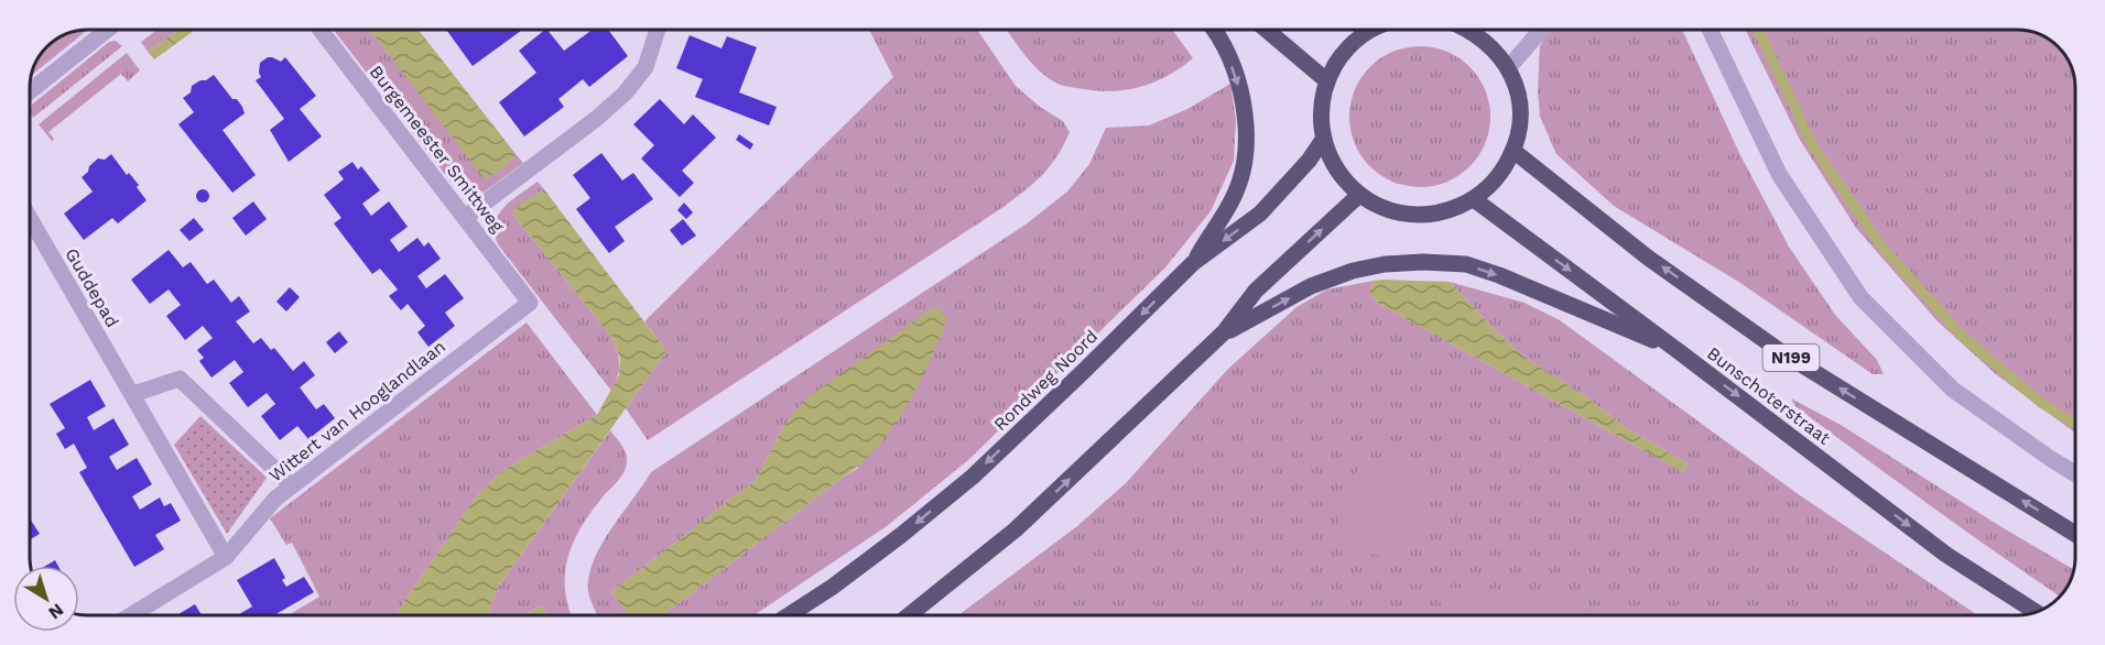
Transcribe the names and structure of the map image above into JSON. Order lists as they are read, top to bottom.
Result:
{
  "streets": {
    "main road": ["N199", "Rondweg Noord", "Bunschoterstraat"],
    "street": ["Burgemeester Smittweg", "Guddepad", "Wittert van Hooglandlaan"]
  },
  "crossings": [
    ["Burgemeester Smittweg", "Wittert van Hooglandlaan"],
    ["Guddepad", "Wittert van Hooglandlaan"]
  ],
  "north": "bottom right"
}
